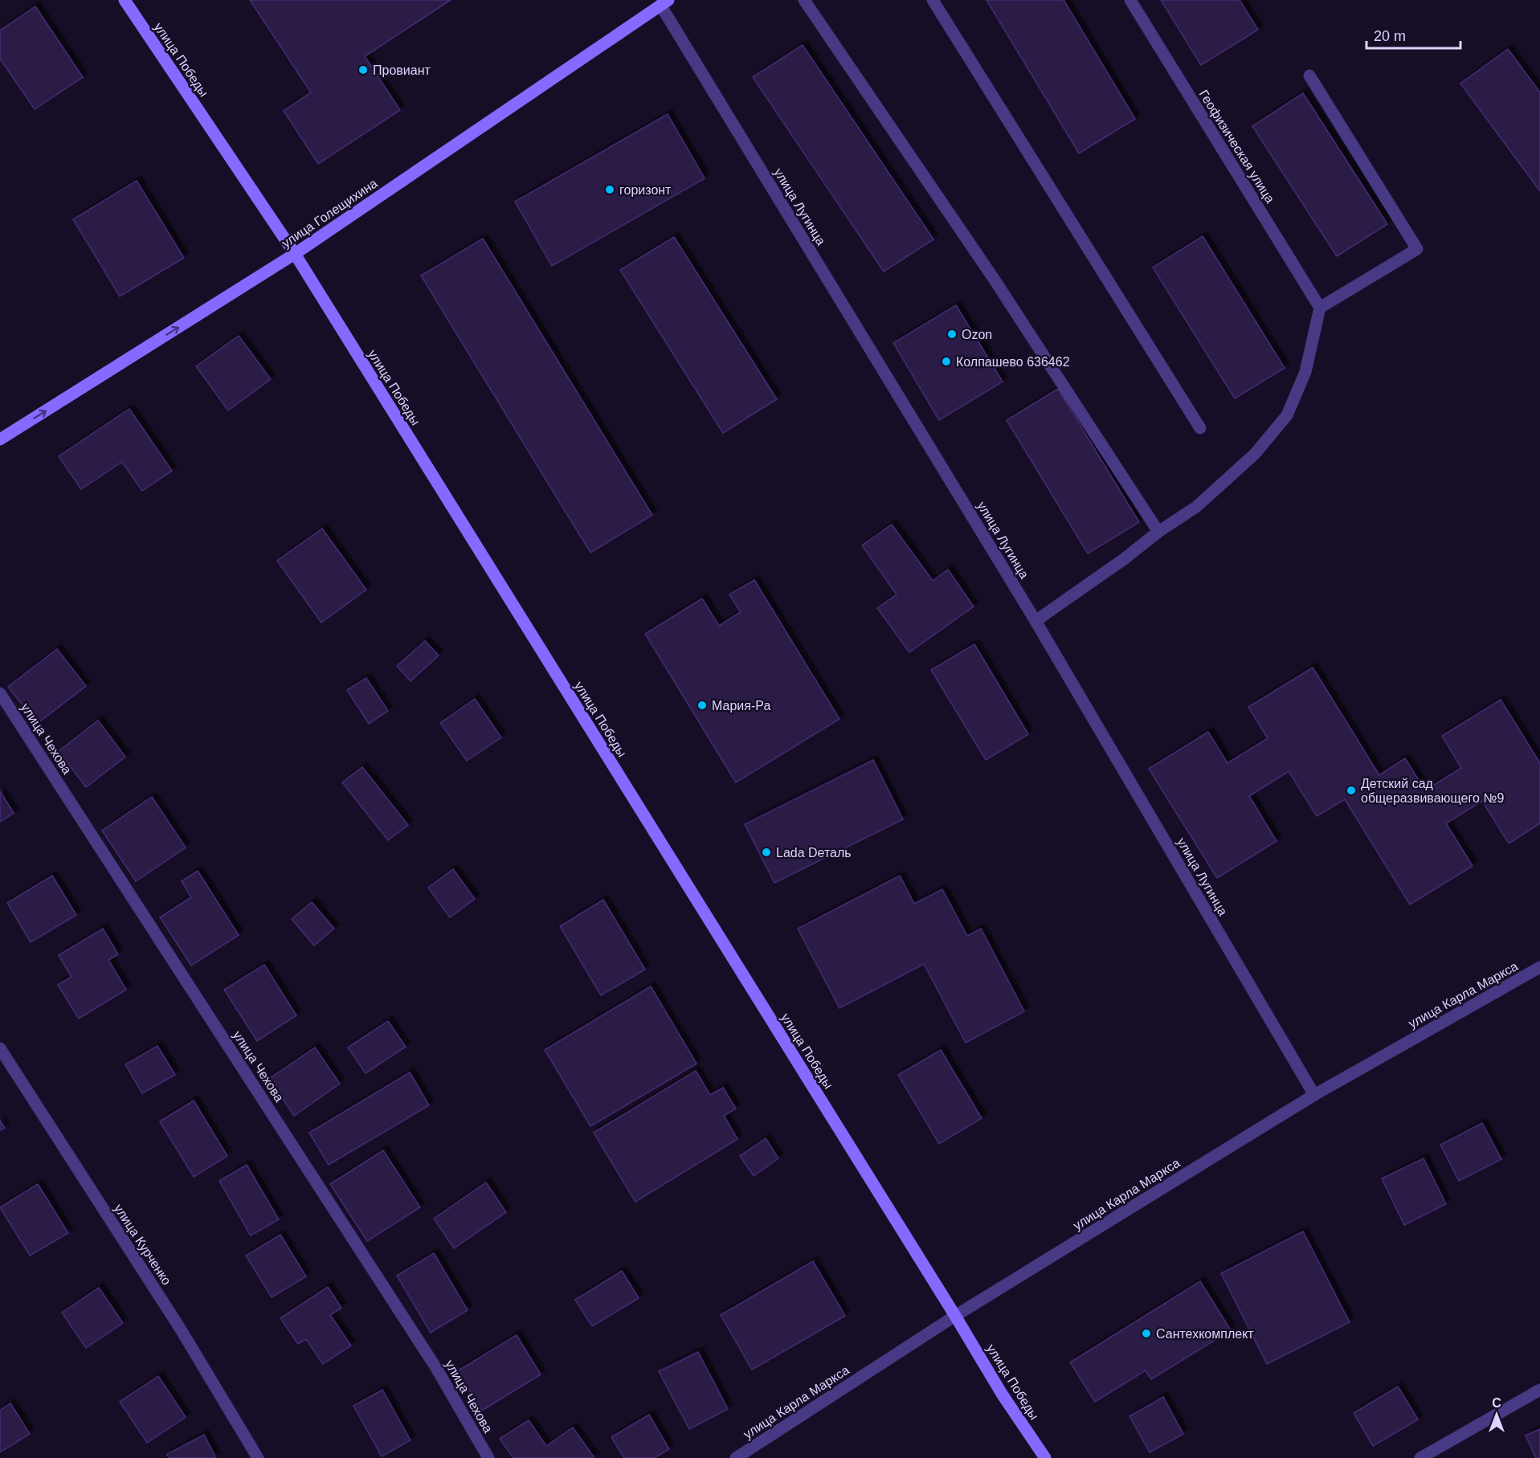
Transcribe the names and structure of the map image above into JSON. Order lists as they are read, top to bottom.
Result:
{
  "streets": {
    "street": [
      "улица Победы",
      "Геофизическая улица",
      "улица Лугинца",
      "улица Голещихина",
      "улица Чехова",
      "улица Карла Маркса",
      "улица Курченко"
    ]
  },
  "crossings": [
    ["улица Победы", "улица Голещихина"],
    ["улица Победы", "улица Карла Маркса"],
    ["улица Лугинца", "улица Голещихина"],
    ["улица Лугинца", "улица Карла Маркса"]
  ],
  "one_way": ["улица Голещихина"],
  "places": [
    "Провиант",
    "горизонт",
    "Ozon",
    "Колпашево 636462",
    "Мария-Ра",
    "Детский сад общеразвивающего №9",
    "Lada Dеталь",
    "Сантехкомплект"
  ],
  "scale_bar": "20 m",
  "north": "top"
}
